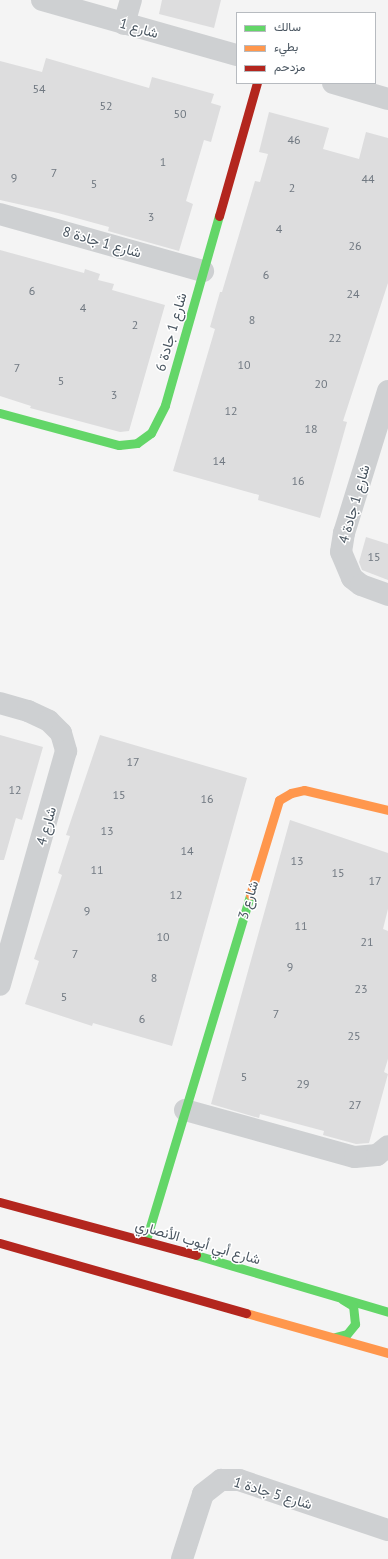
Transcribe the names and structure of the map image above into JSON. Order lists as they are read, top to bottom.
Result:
{
  "streets": {
    "street": [
      "شارع 1",
      "شارع 1 جادة 8",
      "شارع 1 جادة 6",
      "شارع 1 جادة 4",
      "شارع 4",
      "شارع 3",
      "شارع أبي أيوب الأنصاري",
      "شارع 5 جادة 1"
    ]
  },
  "crossings": [
    ["شارع 1 جادة 8", "شارع 1 جادة 6"],
    ["شارع 3", "شارع أبي أيوب الأنصاري"]
  ],
  "house_numbers": [
    "54",
    "52",
    "50",
    "46",
    "1",
    "7",
    "9",
    "44",
    "5",
    "2",
    "3",
    "4",
    "26",
    "6",
    "6",
    "24",
    "4",
    "8",
    "2",
    "22",
    "10",
    "7",
    "5",
    "20",
    "3",
    "12",
    "18",
    "14",
    "16",
    "15",
    "17",
    "12",
    "15",
    "16",
    "13",
    "14",
    "13",
    "11",
    "15",
    "17",
    "12",
    "9",
    "11",
    "10",
    "21",
    "7",
    "9",
    "8",
    "23",
    "5",
    "7",
    "6",
    "25",
    "5",
    "29",
    "27"
  ],
  "legend": ["سالك", "بطيء", "مزدحم"]
}
